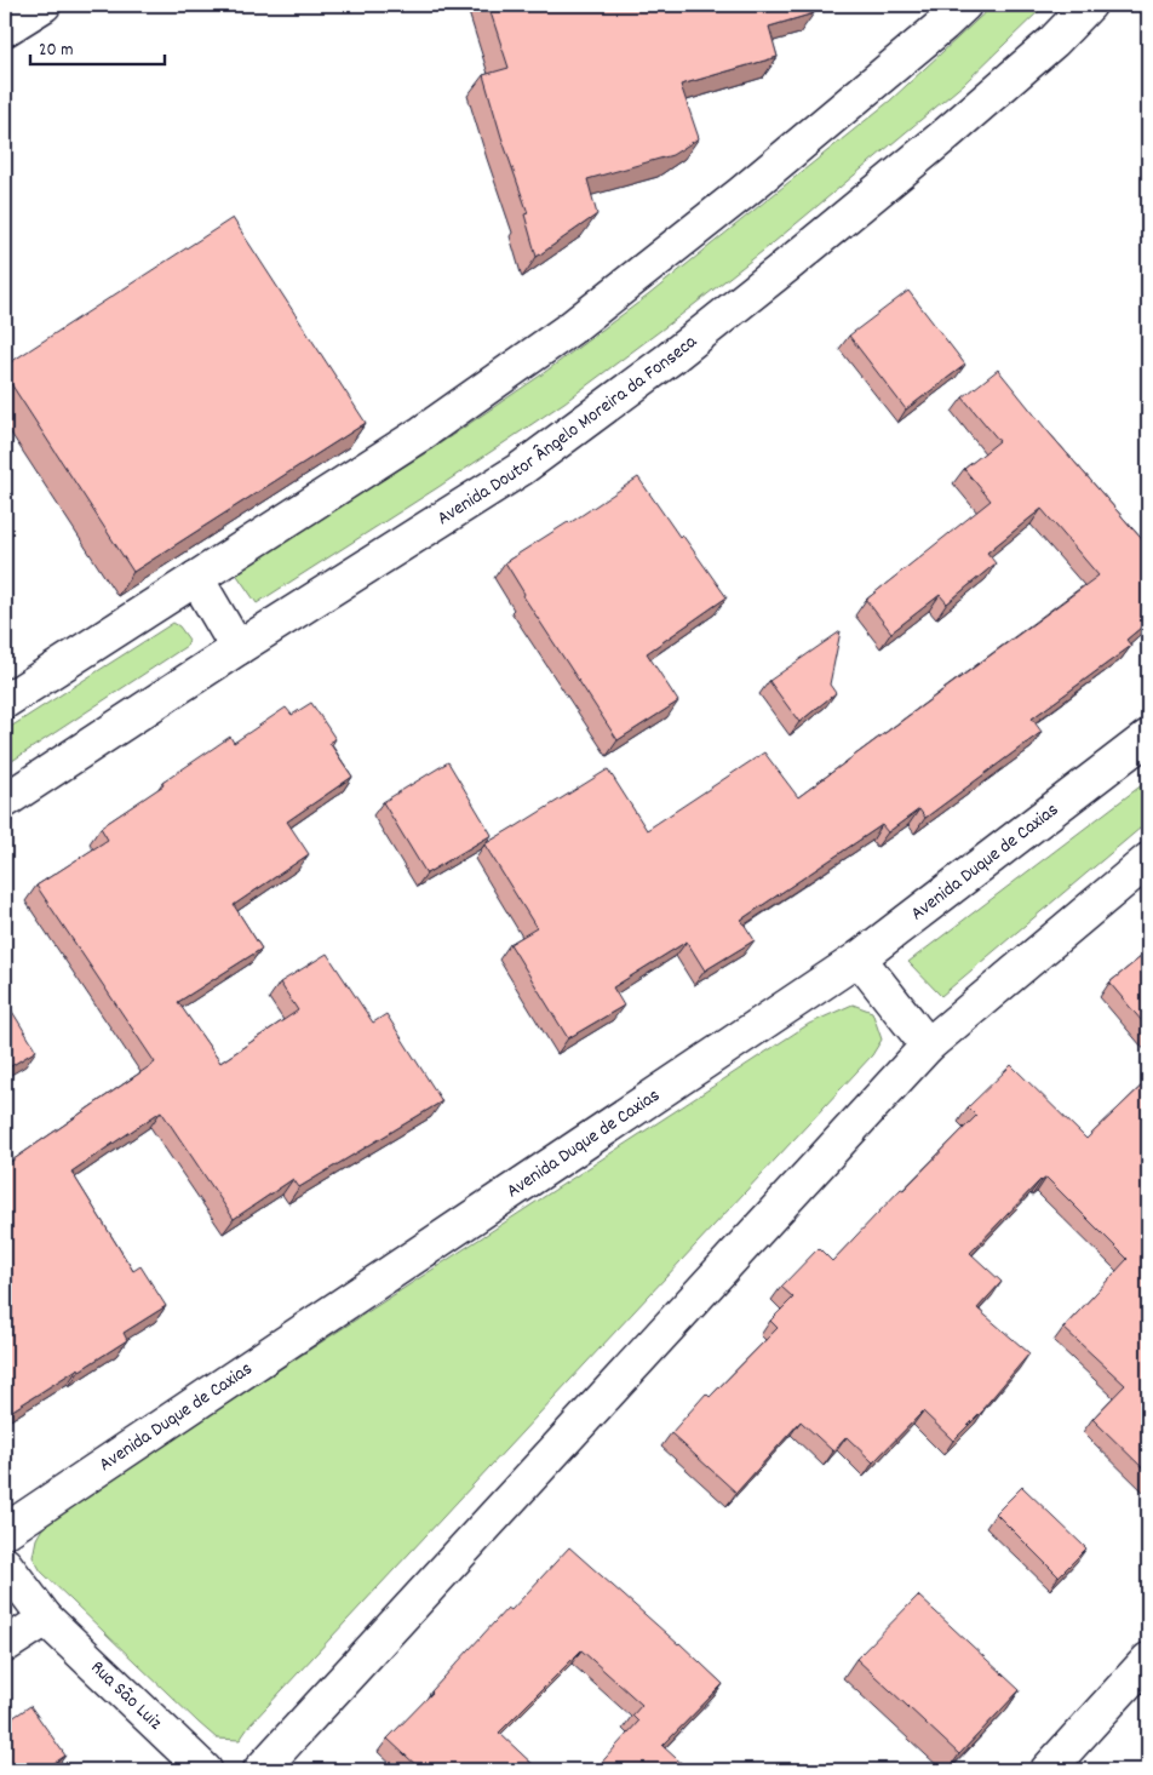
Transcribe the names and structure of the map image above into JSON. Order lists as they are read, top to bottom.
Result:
{
  "streets": {
    "street": ["Avenida Doutor Ângelo Moreira da Fonseca", "Avenida Duque de Caxias", "Rua São Luiz"]
  },
  "scale_bar": "20 m"
}
